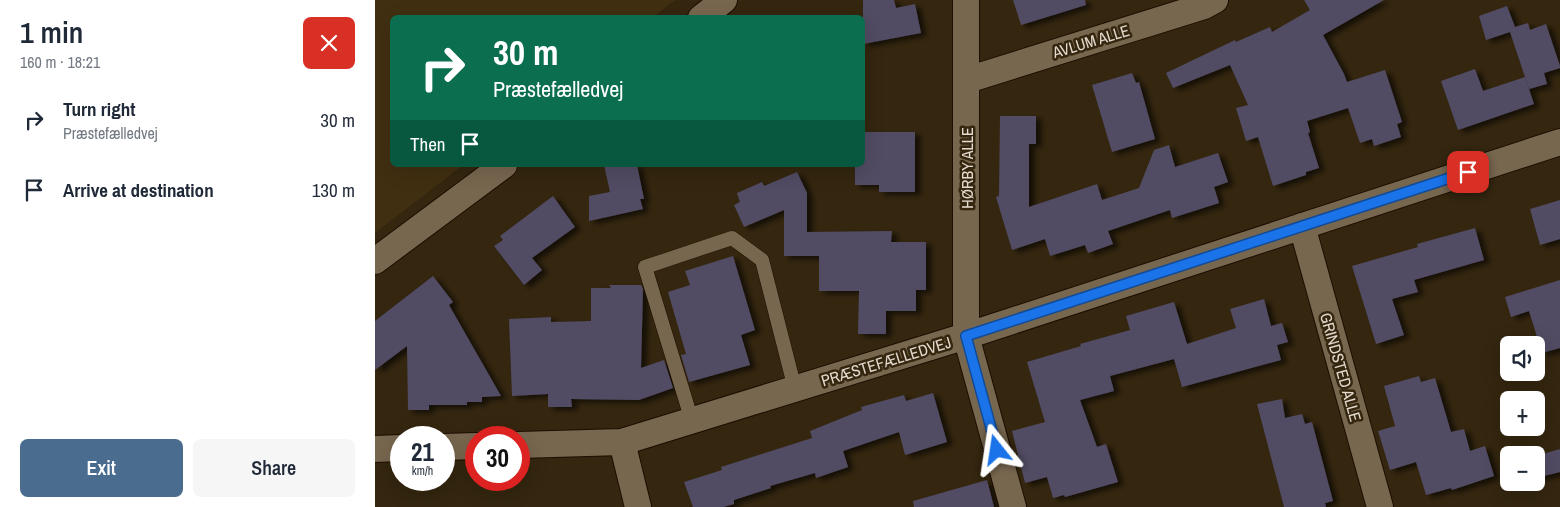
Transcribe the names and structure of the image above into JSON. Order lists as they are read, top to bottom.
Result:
{
  "streets": {
    "street": [
      "AVLUM ALLE",
      "HØRBY ALLE",
      "PRÆSTEFÆLLEDVEJ",
      "GRINDSTED ALLE"
    ]
  },
  "crossings": [
    ["AVLUM ALLE", "HØRBY ALLE"],
    ["HØRBY ALLE", "PRÆSTEFÆLLEDVEJ"],
    ["PRÆSTEFÆLLEDVEJ", "GRINDSTED ALLE"]
  ],
  "page": {
    "heading": ["1 min", "160 m · 18:21"],
    "turn": ["30 m", "Præstefælledvej"],
    "list": [
      {
        "name": "Turn right",
        "note": "Præstefælledvej",
        "value": "30 m"
      },
      {
        "name": "Arrive at destination",
        "value": "130 m"
      }
    ],
    "then": "Then",
    "map_buttons": ["+", "−"],
    "speed": "21 km/h",
    "limit": "30",
    "buttons": ["Exit", "Share"]
  }
}
